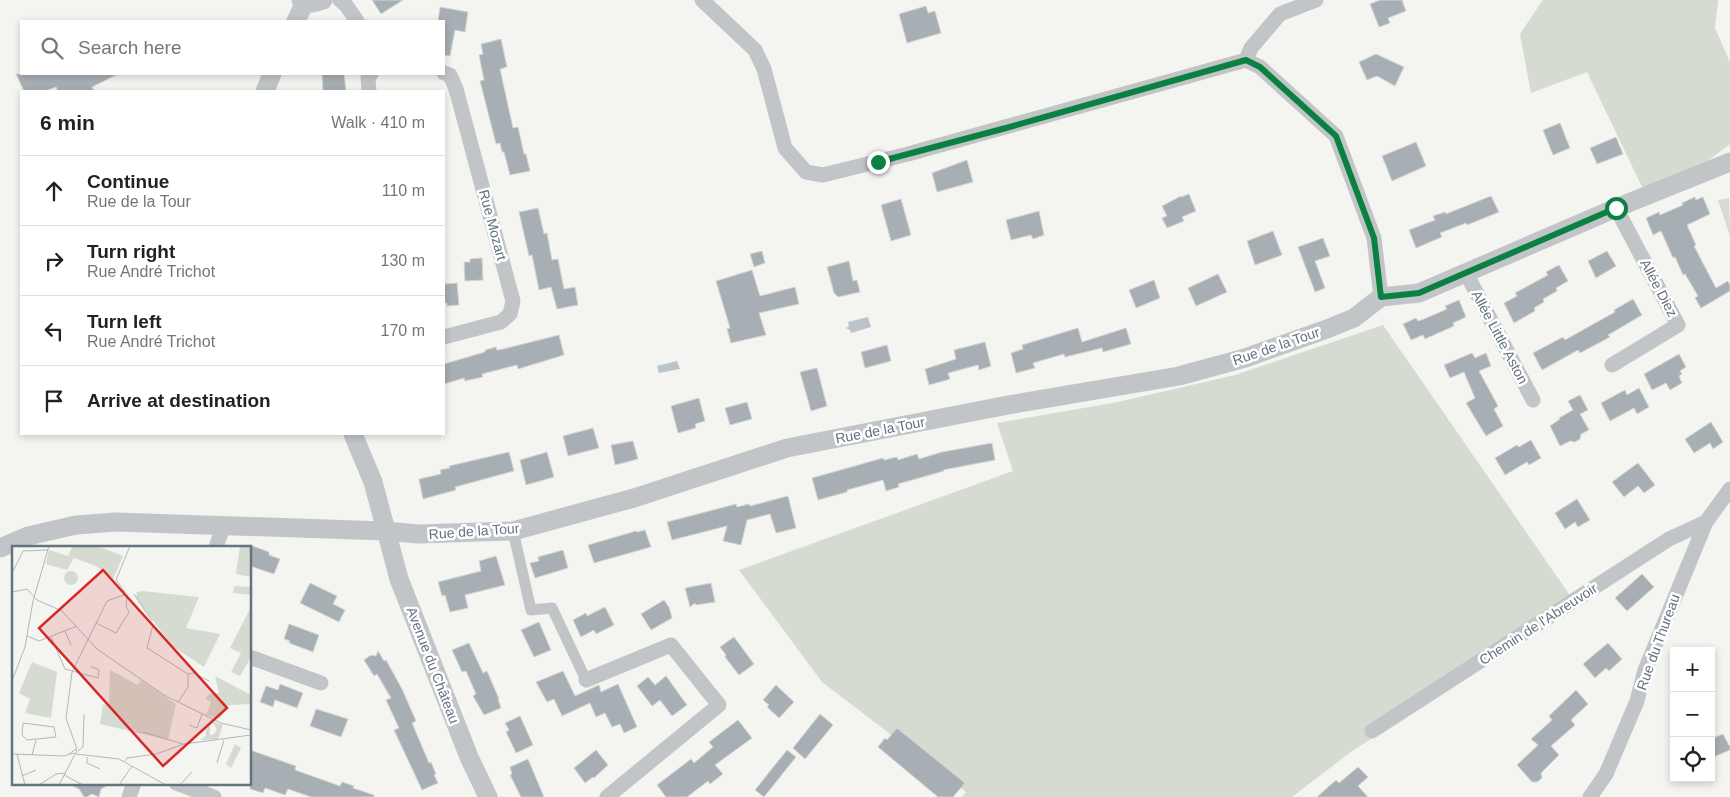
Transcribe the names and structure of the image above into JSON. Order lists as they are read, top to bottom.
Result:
{
  "streets": {
    "street": [
      "Rue Mozart",
      "Allée Diez",
      "Allée Little Aston",
      "Rue de la Tour",
      "Chemin de l'Abreuvoir",
      "Rue du Thureau",
      "Avenue du Château"
    ]
  },
  "crossings": [
    ["Rue de la Tour", "Avenue du Château"],
    ["Chemin de l'Abreuvoir", "Rue du Thureau"]
  ],
  "page": {
    "search": "Search here",
    "heading": ["6 min", "Walk · 410 m"],
    "list": [
      ["Continue", "Rue de la Tour", "110 m"],
      ["Turn right", "Rue André Trichot", "130 m"],
      ["Turn left", "Rue André Trichot", "170 m"],
      "Arrive at destination"
    ],
    "map_buttons": ["+", "−"]
  }
}
